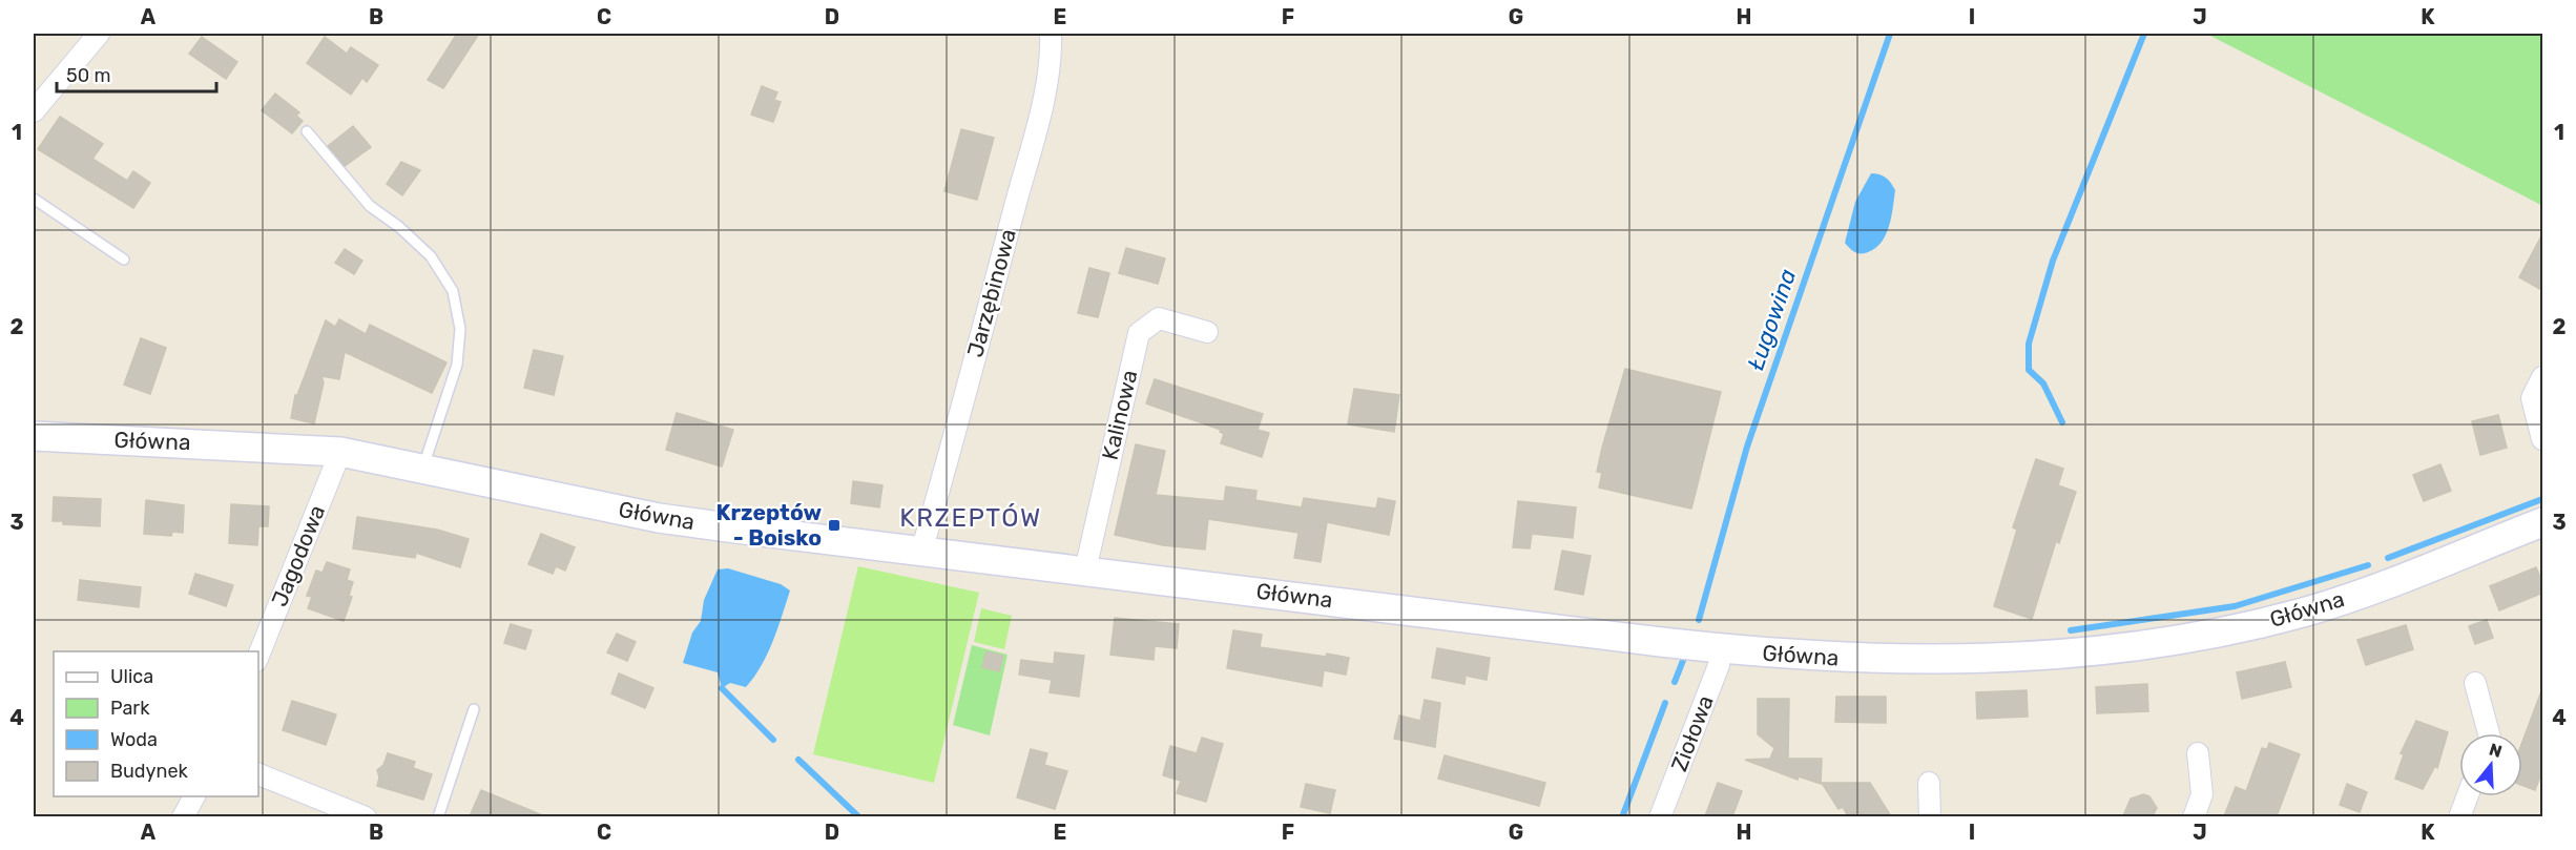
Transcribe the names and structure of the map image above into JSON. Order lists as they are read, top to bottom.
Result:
{
  "streets": {
    "street": [
      "Jarzębinowa",
      "Kalinowa",
      "Główna",
      "Jagodowa",
      "Ziołowa"
    ]
  },
  "crossings": [
    ["Jarzębinowa", "Główna"],
    ["Kalinowa", "Główna"],
    ["Główna", "Jagodowa"],
    ["Główna", "Ziołowa"]
  ],
  "districts": ["KRZEPTÓW"],
  "water": ["Ługowina"],
  "places": {
    "transit": ["Krzeptów - Boisko"]
  },
  "legend": [
    "Ulica",
    "Park",
    "Woda",
    "Budynek"
  ],
  "scale_bar": "50 m",
  "north": "top",
  "grid": {
    "columns": [
      "A",
      "B",
      "C",
      "D",
      "E",
      "F",
      "G",
      "H",
      "I",
      "J",
      "K"
    ],
    "rows": [
      "1",
      "2",
      "3",
      "4"
    ]
  }
}
